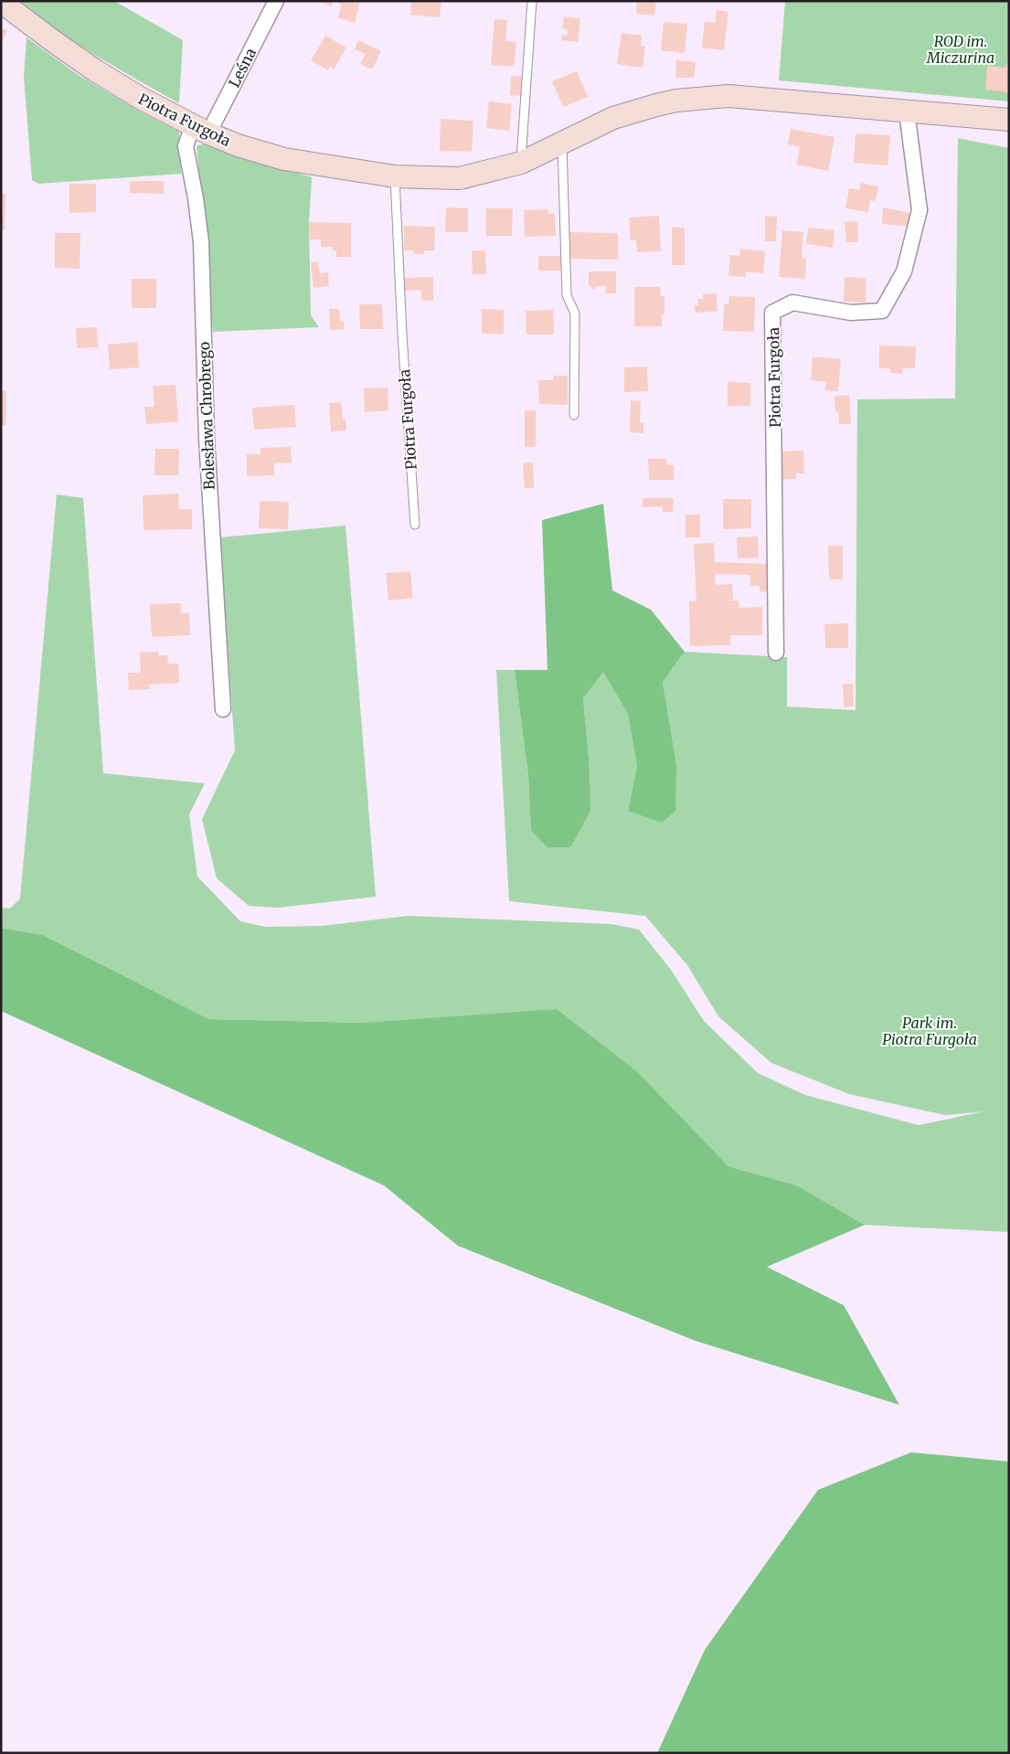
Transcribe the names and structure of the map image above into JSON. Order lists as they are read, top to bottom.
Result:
{
  "streets": {
    "street": ["Leśna", "Piotra Furgoła", "Bolesława Chrobrego"]
  },
  "crossings": [
    ["Leśna", "Piotra Furgoła"],
    ["Leśna", "Bolesława Chrobrego"],
    ["Piotra Furgoła", "Bolesława Chrobrego"]
  ],
  "parks": ["ROD im. Miczurina", "Park im. Piotra Furgoła"]
}
